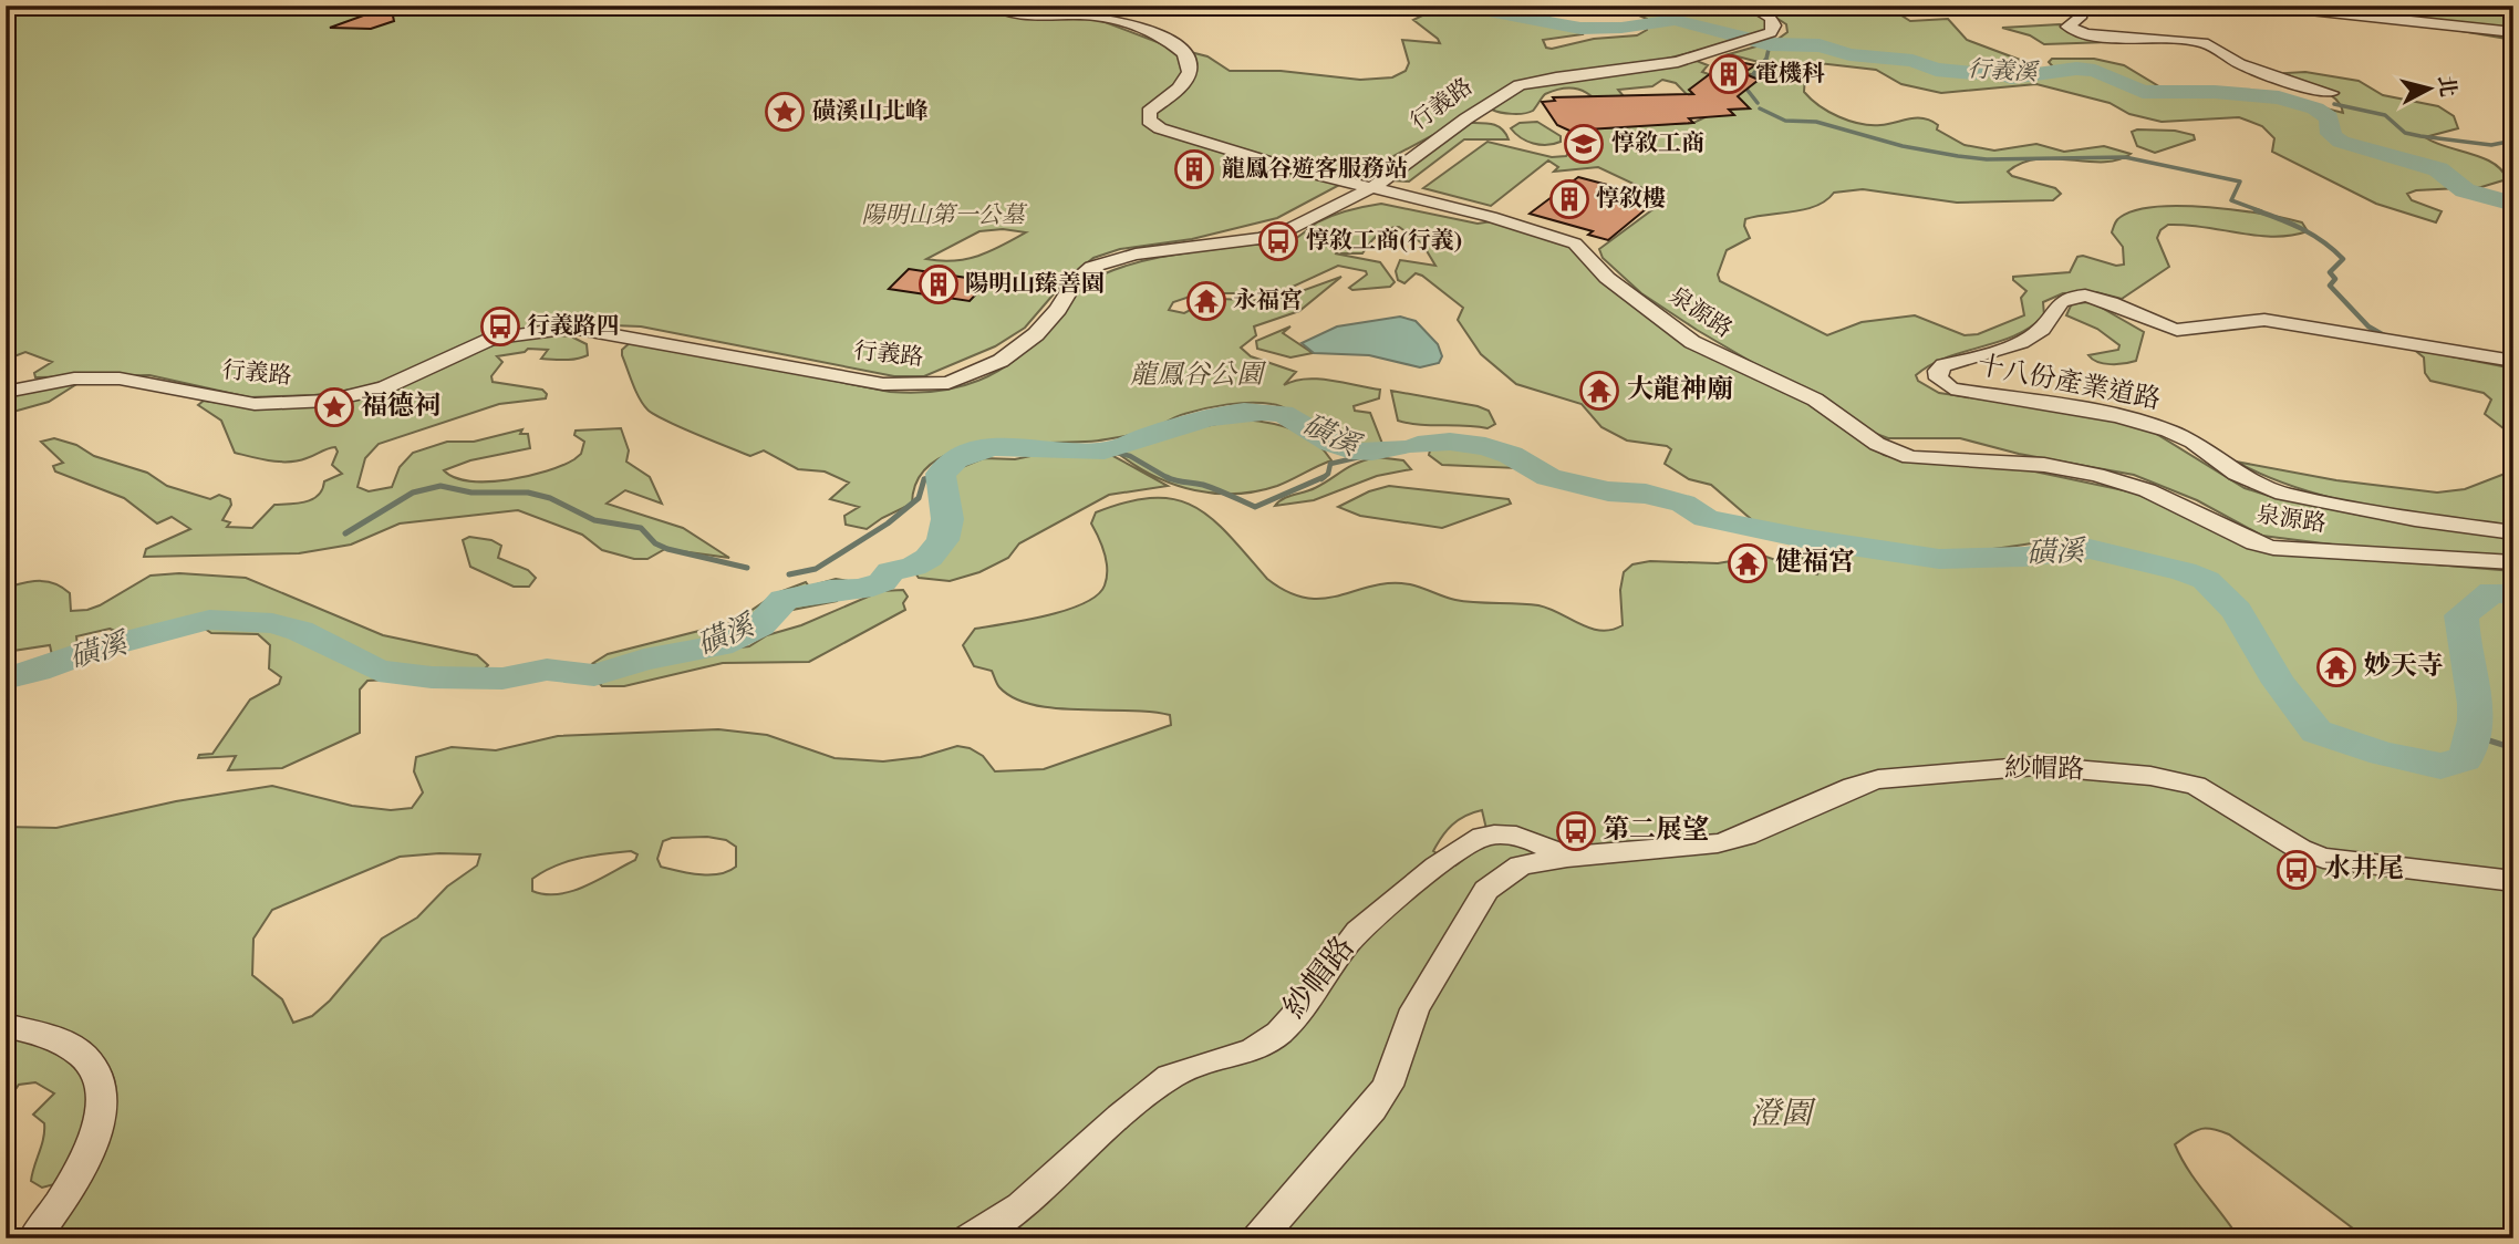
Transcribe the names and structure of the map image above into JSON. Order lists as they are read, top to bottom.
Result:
{
  "streets": {
    "street": [
      "行義路",
      "泉源路",
      "十八份產業道路",
      "紗帽路"
    ]
  },
  "crossings": [
    ["行義路", "泉源路"]
  ],
  "water": ["行義溪", "磺溪"],
  "parks": ["陽明山第一公墓", "龍鳳谷公園", "澄園"],
  "places": {
    "building": [
      "電機科",
      "龍鳳谷遊客服務站",
      "惇敘樓",
      "陽明山臻善園"
    ],
    "place": ["磺溪山北峰", "福德祠"],
    "school or university": ["惇敘工商"],
    "bus stop": [
      "惇敘工商(行義)",
      "行義路四",
      "第二展望",
      "水井尾"
    ],
    "temple": [
      "永福宮",
      "大龍神廟",
      "健福宮",
      "妙天寺"
    ]
  },
  "north": "right"
}
